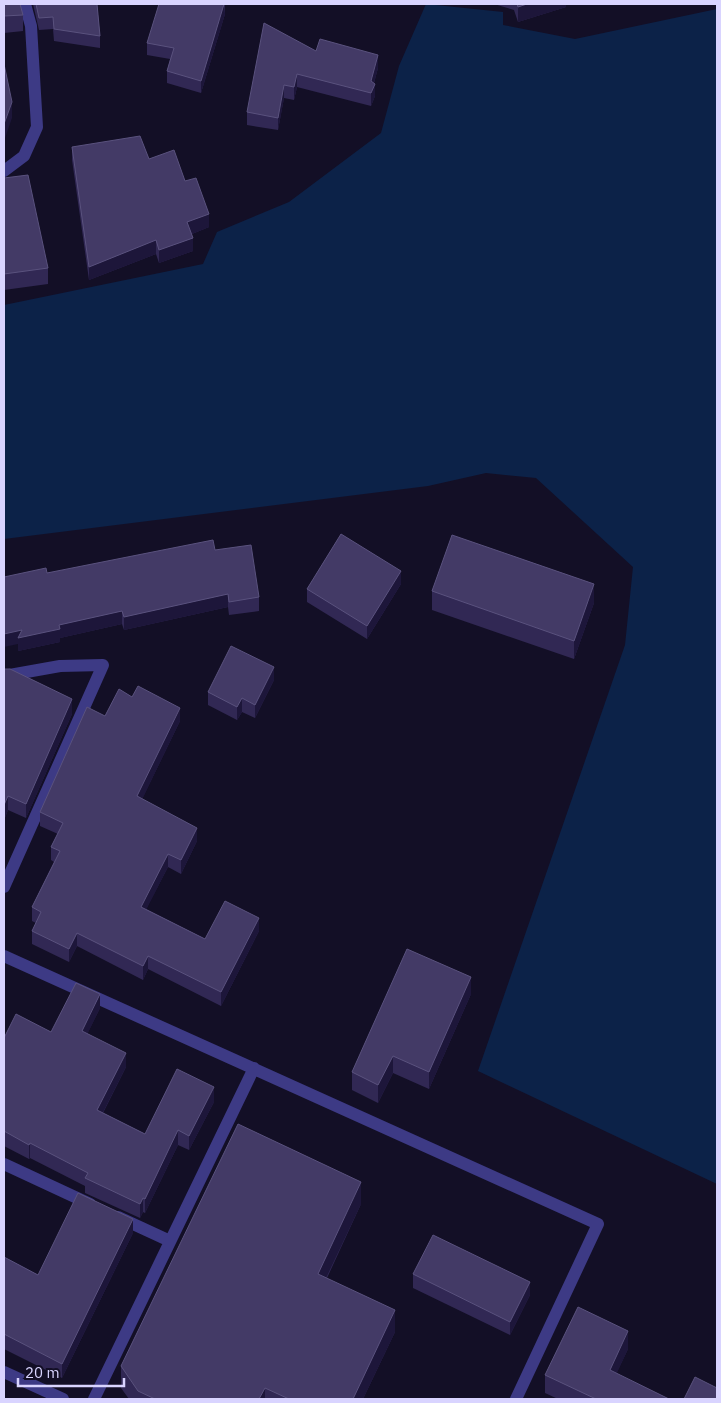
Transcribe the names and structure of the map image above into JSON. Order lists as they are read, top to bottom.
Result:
{
  "scale_bar": "20 m"
}
